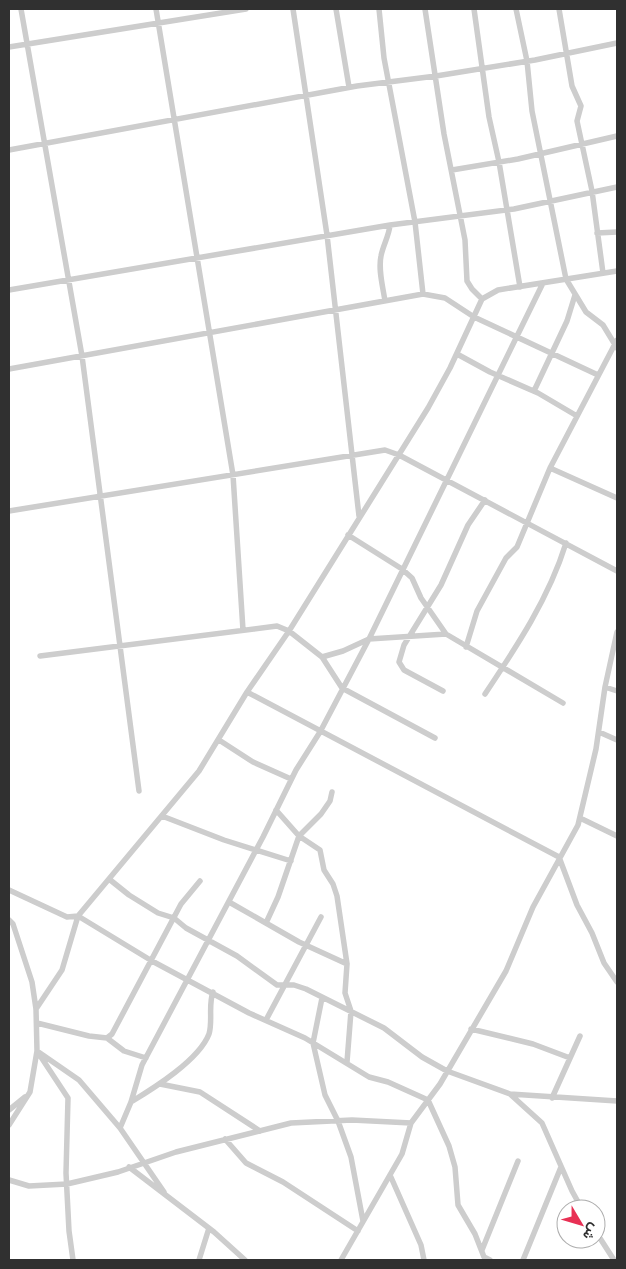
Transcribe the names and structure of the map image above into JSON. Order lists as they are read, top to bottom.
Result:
{
  "north": "bottom right"
}
